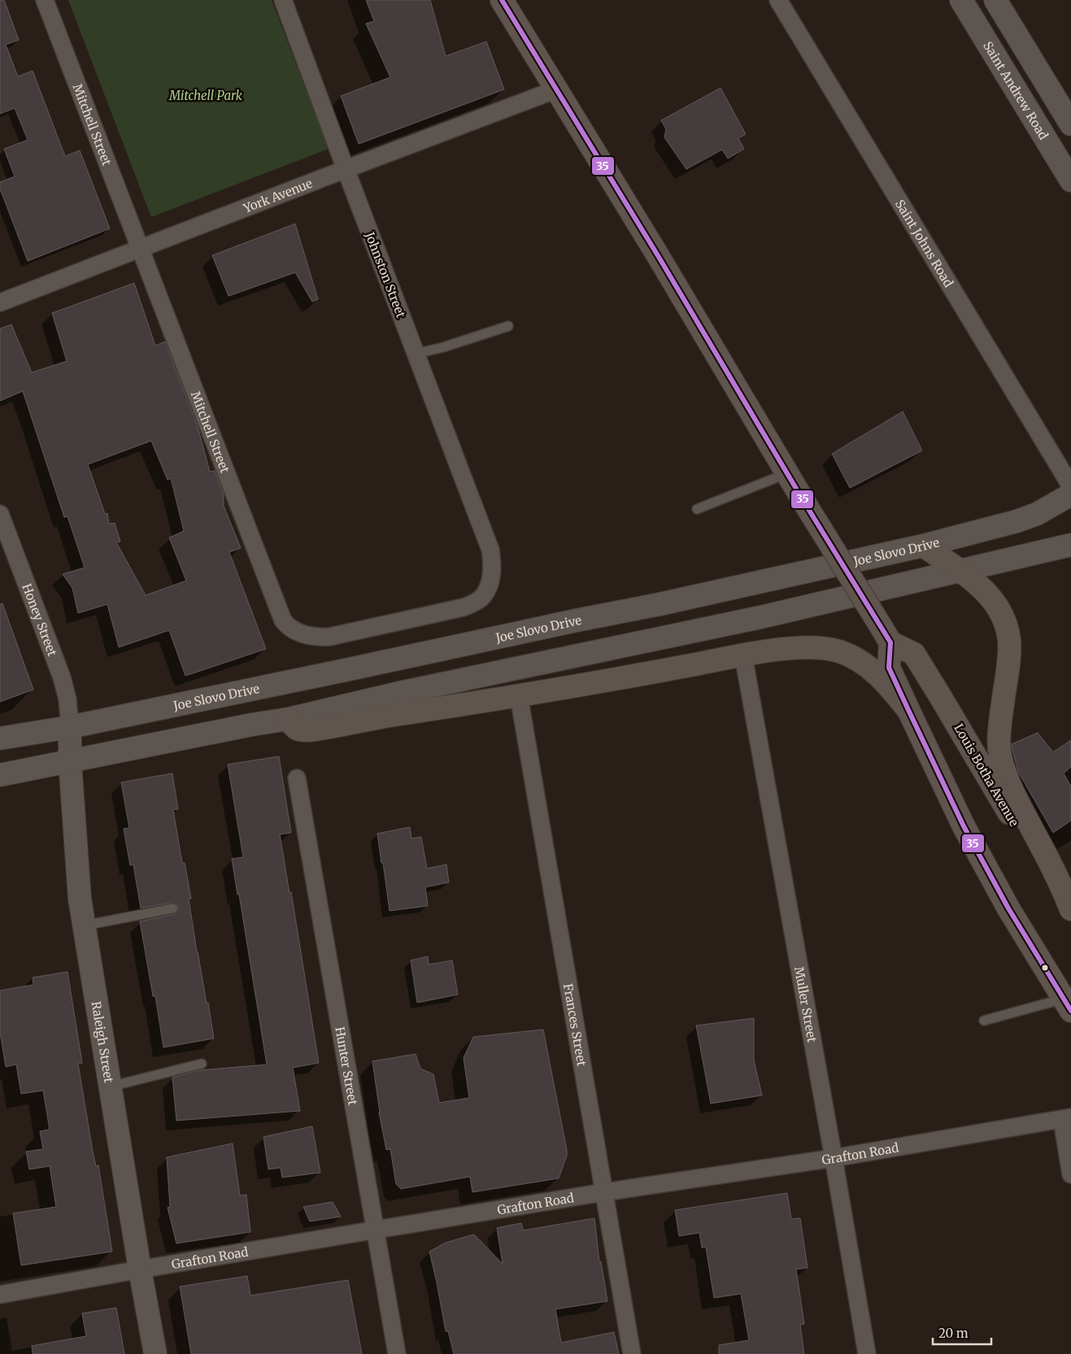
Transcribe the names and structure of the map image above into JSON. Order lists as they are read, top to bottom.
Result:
{
  "streets": {
    "main road": [
      "Saint Andrew Road",
      "Joe Slovo Drive",
      "Louis Botha Avenue",
      "Raleigh Street"
    ],
    "street": [
      "Mitchell Street",
      "York Avenue",
      "Saint Johns Road",
      "Johnston Street",
      "Honey Street",
      "Muller Street",
      "Frances Street",
      "Hunter Street",
      "Grafton Road"
    ]
  },
  "crossings": [
    ["Mitchell Street", "York Avenue"],
    ["Mitchell Street", "Johnston Street"],
    ["York Avenue", "Johnston Street"],
    ["Joe Slovo Drive", "Honey Street"],
    ["Joe Slovo Drive", "Raleigh Street"],
    ["Honey Street", "Raleigh Street"],
    ["Muller Street", "Grafton Road"],
    ["Frances Street", "Grafton Road"],
    ["Raleigh Street", "Grafton Road"],
    ["Hunter Street", "Grafton Road"]
  ],
  "parks": ["Mitchell Park"],
  "lines": ["transit line 35"],
  "scale_bar": "20 m"
}
